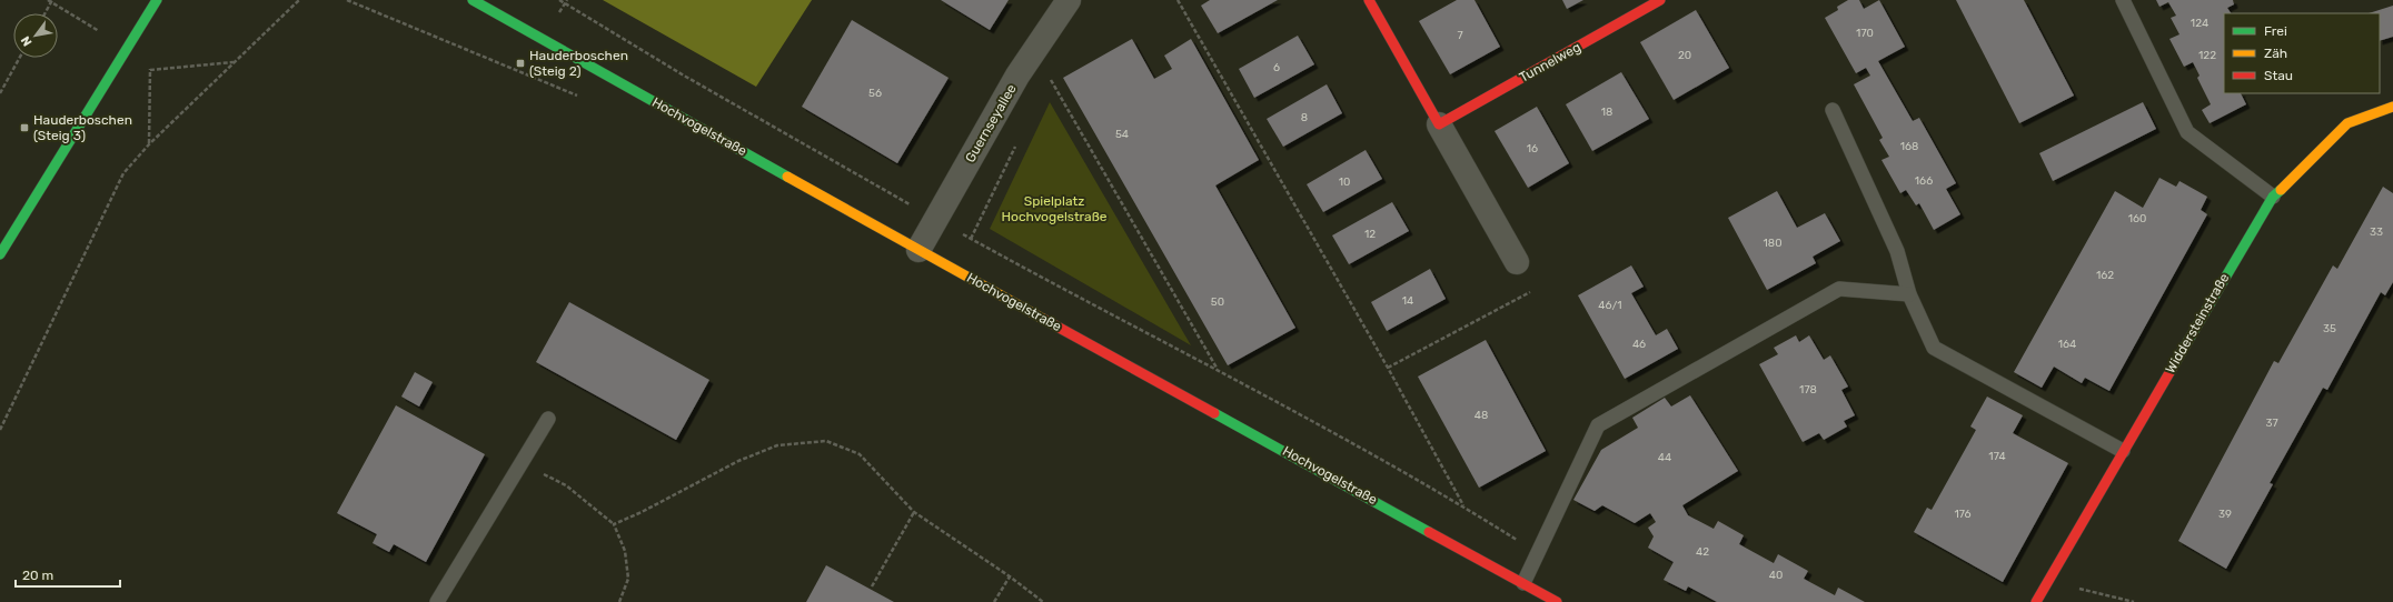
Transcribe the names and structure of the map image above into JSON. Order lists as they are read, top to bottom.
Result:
{
  "streets": {
    "street": [
      "Tunnelweg",
      "Guernseyallee",
      "Hochvogelstraße",
      "Widdersteinstraße"
    ]
  },
  "crossings": [
    ["Guernseyallee", "Hochvogelstraße"]
  ],
  "parks": ["Spielplatz Hochvogelstraße"],
  "places": {
    "transit": ["Hauderboschen (Steig 2)", "Hauderboschen (Steig 3)"]
  },
  "house_numbers": [
    "124",
    "170",
    "7",
    "20",
    "122",
    "6",
    "56",
    "18",
    "8",
    "54",
    "168",
    "16",
    "166",
    "10",
    "160",
    "33",
    "12",
    "180",
    "162",
    "14",
    "50",
    "46/1",
    "35",
    "46",
    "164",
    "178",
    "48",
    "37",
    "174",
    "44",
    "176",
    "39",
    "42",
    "40"
  ],
  "legend": ["Frei", "Zäh", "Stau"],
  "scale_bar": "20 m",
  "north": "bottom left"
}
